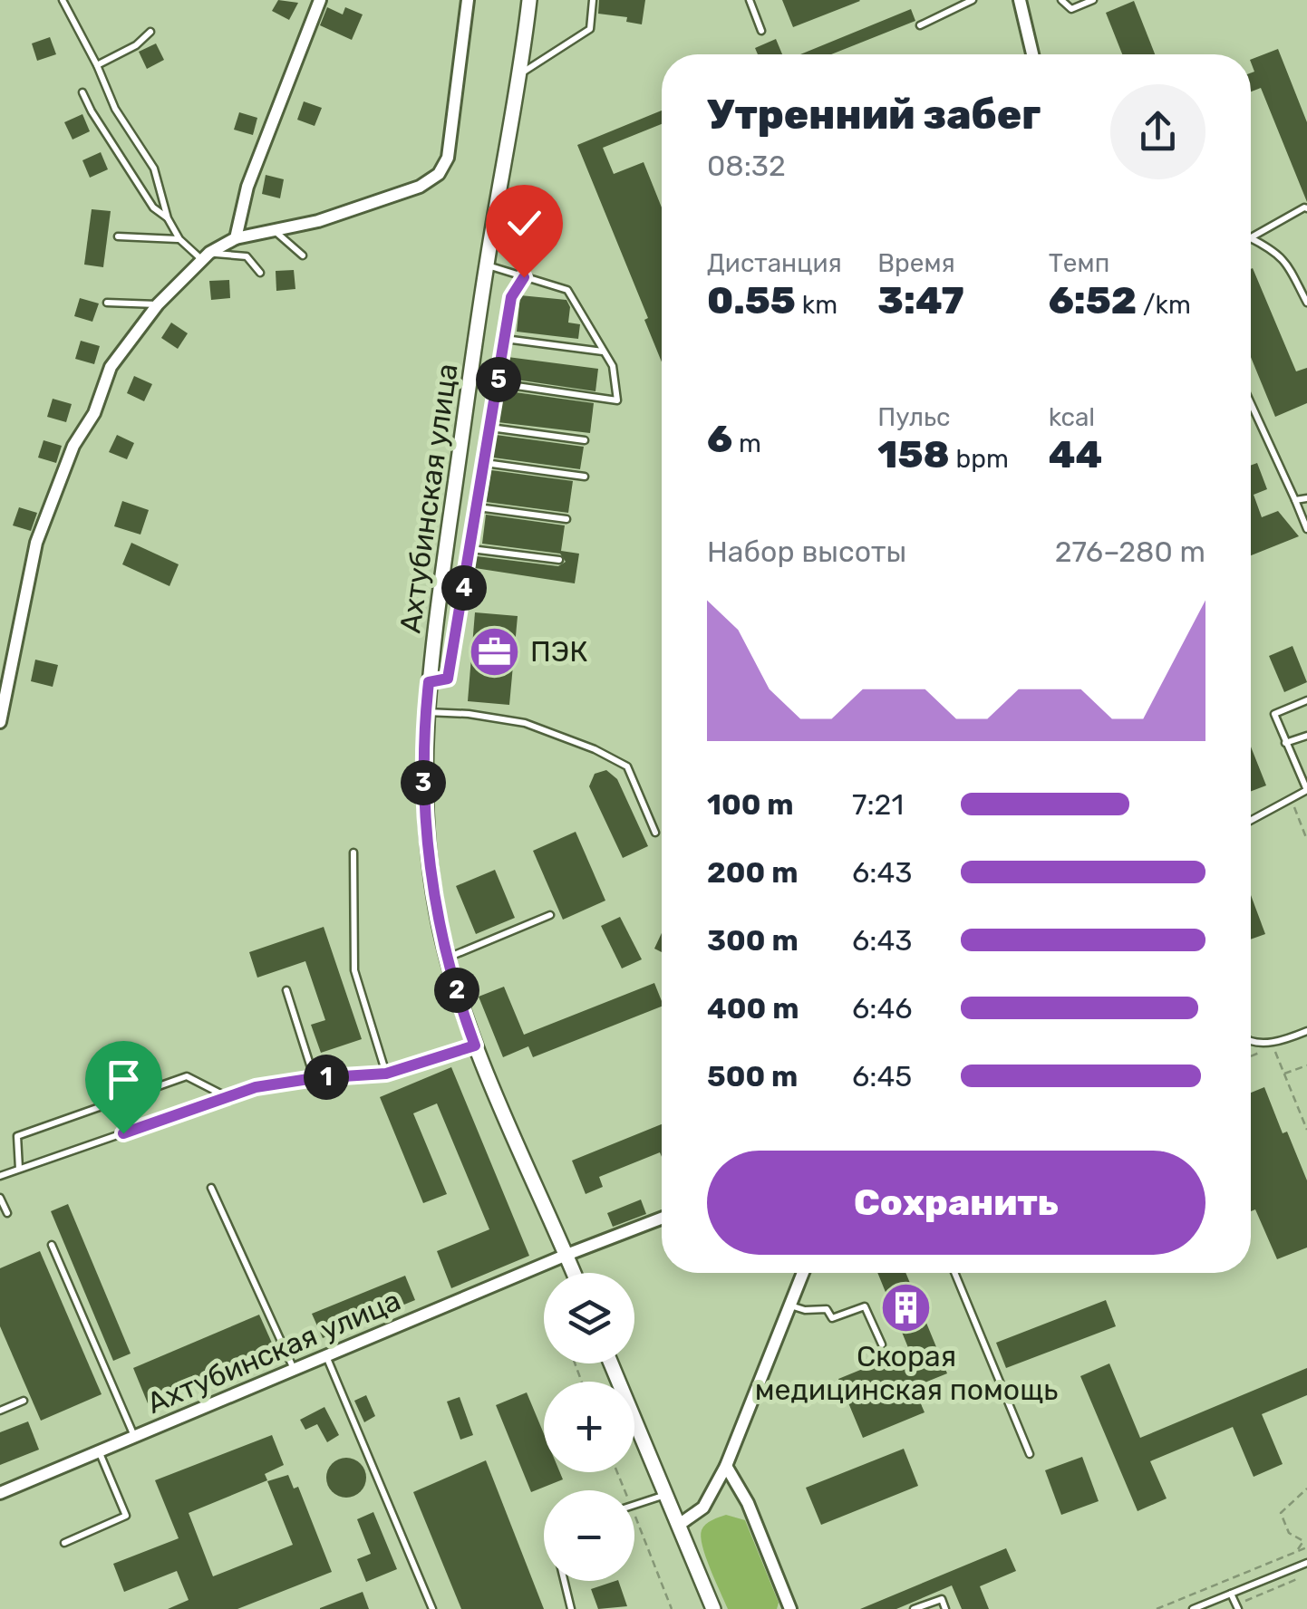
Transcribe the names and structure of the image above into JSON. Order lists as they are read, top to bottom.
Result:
{
  "streets": {
    "street": ["Ахтубинская улица"]
  },
  "places": {
    "office": ["ПЭК"],
    "building": ["Скорая медицинская помощь"]
  },
  "page": {
    "heading": ["Утренний забег", "08:32"],
    "stats": [
      ["Дистанция", "0.55 km"],
      ["Время", "3:47"],
      ["Темп", "6:52 /km"],
      ["6 m"],
      ["Пульс", "158 bpm"],
      ["kcal", "44"]
    ],
    "pins": [
      "5",
      "4",
      "3",
      "2",
      "1"
    ],
    "chart": ["Набор высоты", "276–280 m"],
    "list": [
      {
        "name": "100 m",
        "note": "7:21"
      },
      {
        "name": "200 m",
        "note": "6:43"
      },
      {
        "name": "300 m",
        "note": "6:43"
      },
      {
        "name": "400 m",
        "note": "6:46"
      },
      {
        "name": "500 m",
        "note": "6:45"
      }
    ],
    "buttons": "Сохранить",
    "map_buttons": ["+", "−"]
  }
}
